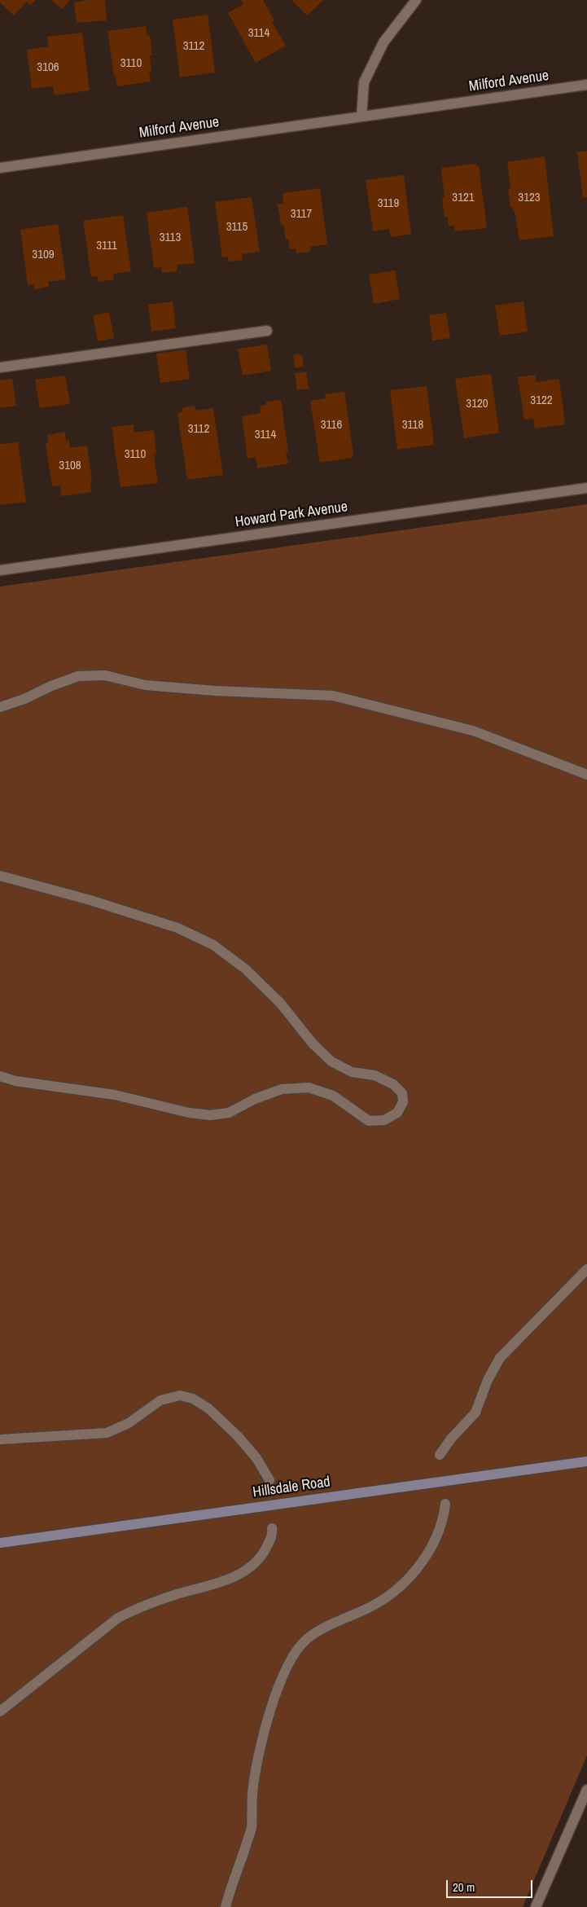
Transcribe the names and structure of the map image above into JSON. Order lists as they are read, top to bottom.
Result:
{
  "streets": {
    "main road": ["Hillsdale Road"],
    "street": ["Milford Avenue", "Howard Park Avenue"]
  },
  "house_numbers": [
    "3114",
    "3112",
    "3110",
    "3106",
    "3121",
    "3123",
    "3119",
    "3117",
    "3115",
    "3113",
    "3111",
    "3109",
    "3122",
    "3120",
    "3116",
    "3118",
    "3112",
    "3114",
    "3110",
    "3108"
  ],
  "scale_bar": "20 m"
}
